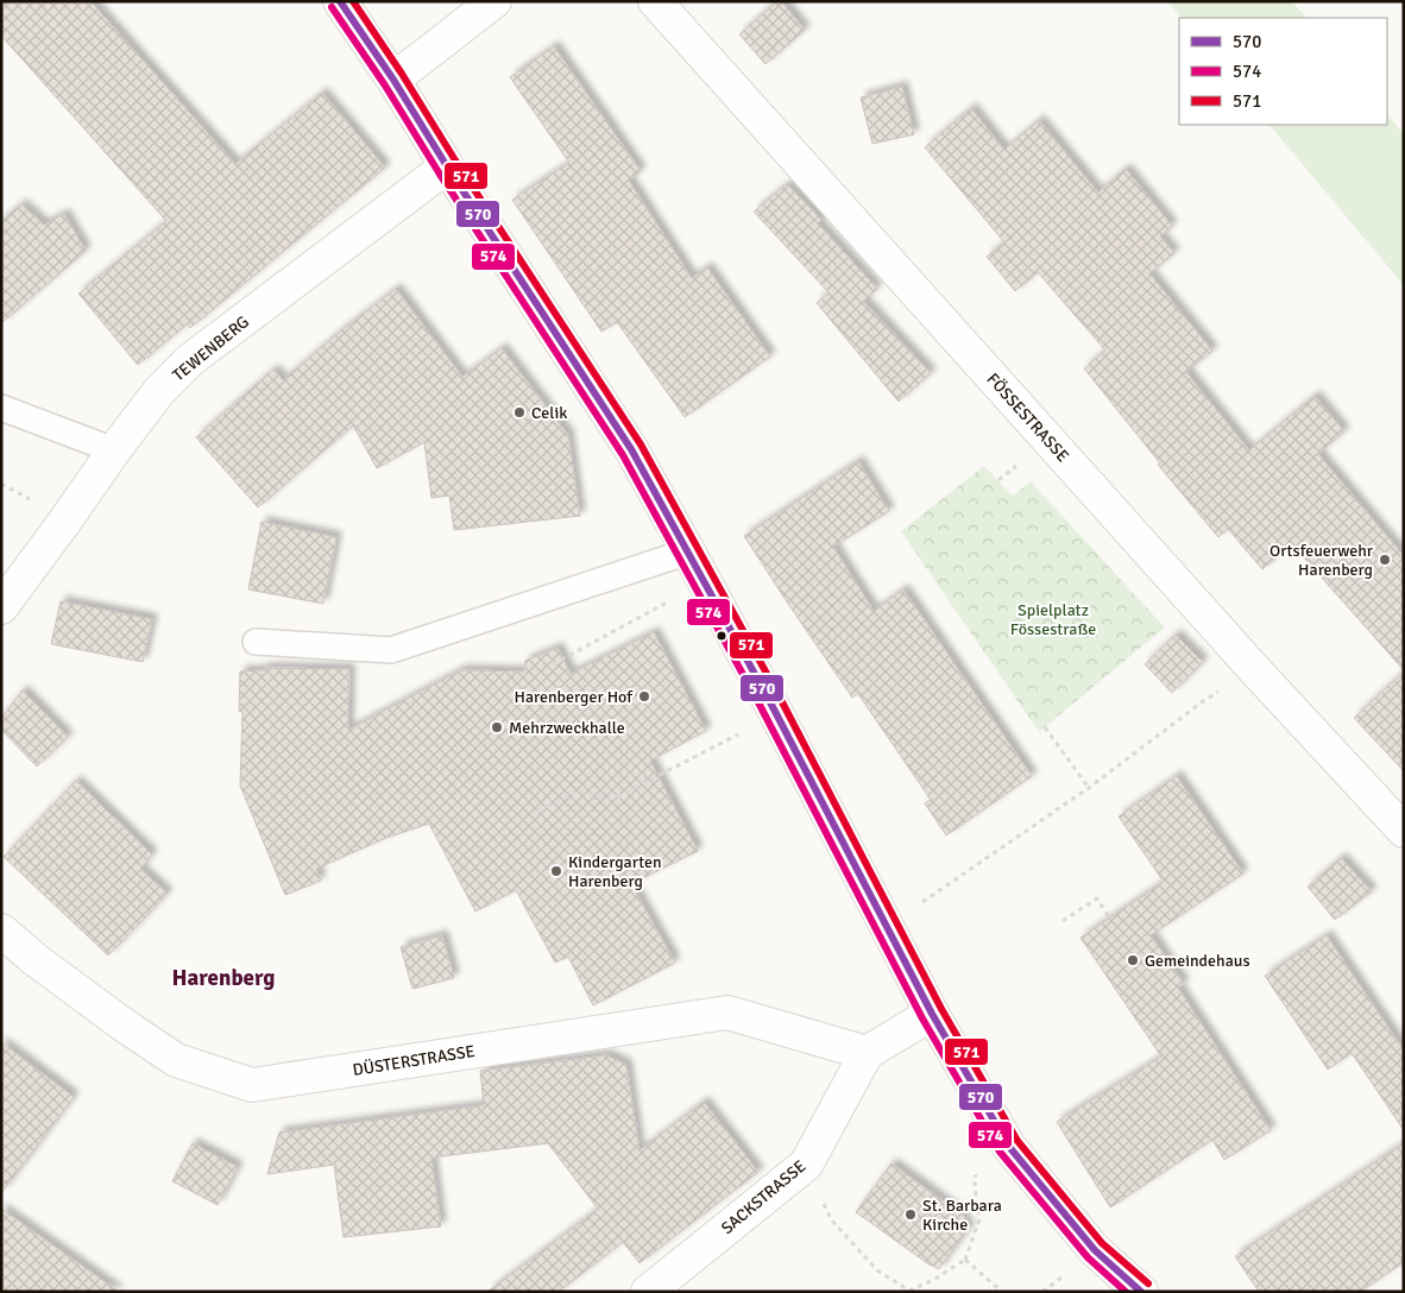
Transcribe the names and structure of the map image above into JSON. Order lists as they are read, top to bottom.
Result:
{
  "streets": {
    "street": [
      "TEWENBERG",
      "FÖSSESTRASSE",
      "DÜSTERSTRASSE",
      "SACKSTRASSE"
    ]
  },
  "crossings": [
    ["DÜSTERSTRASSE", "SACKSTRASSE"]
  ],
  "districts": ["Harenberg"],
  "parks": ["Spielplatz Fössestraße"],
  "places": [
    "Celik",
    "Ortsfeuerwehr Harenberg",
    "Harenberger Hof",
    "Mehrzweckhalle",
    "Kindergarten Harenberg",
    "Gemeindehaus",
    "St. Barbara Kirche"
  ],
  "lines": ["transit line 570", "transit line 571", "transit line 574"],
  "legend": ["570", "574", "571"]
}
